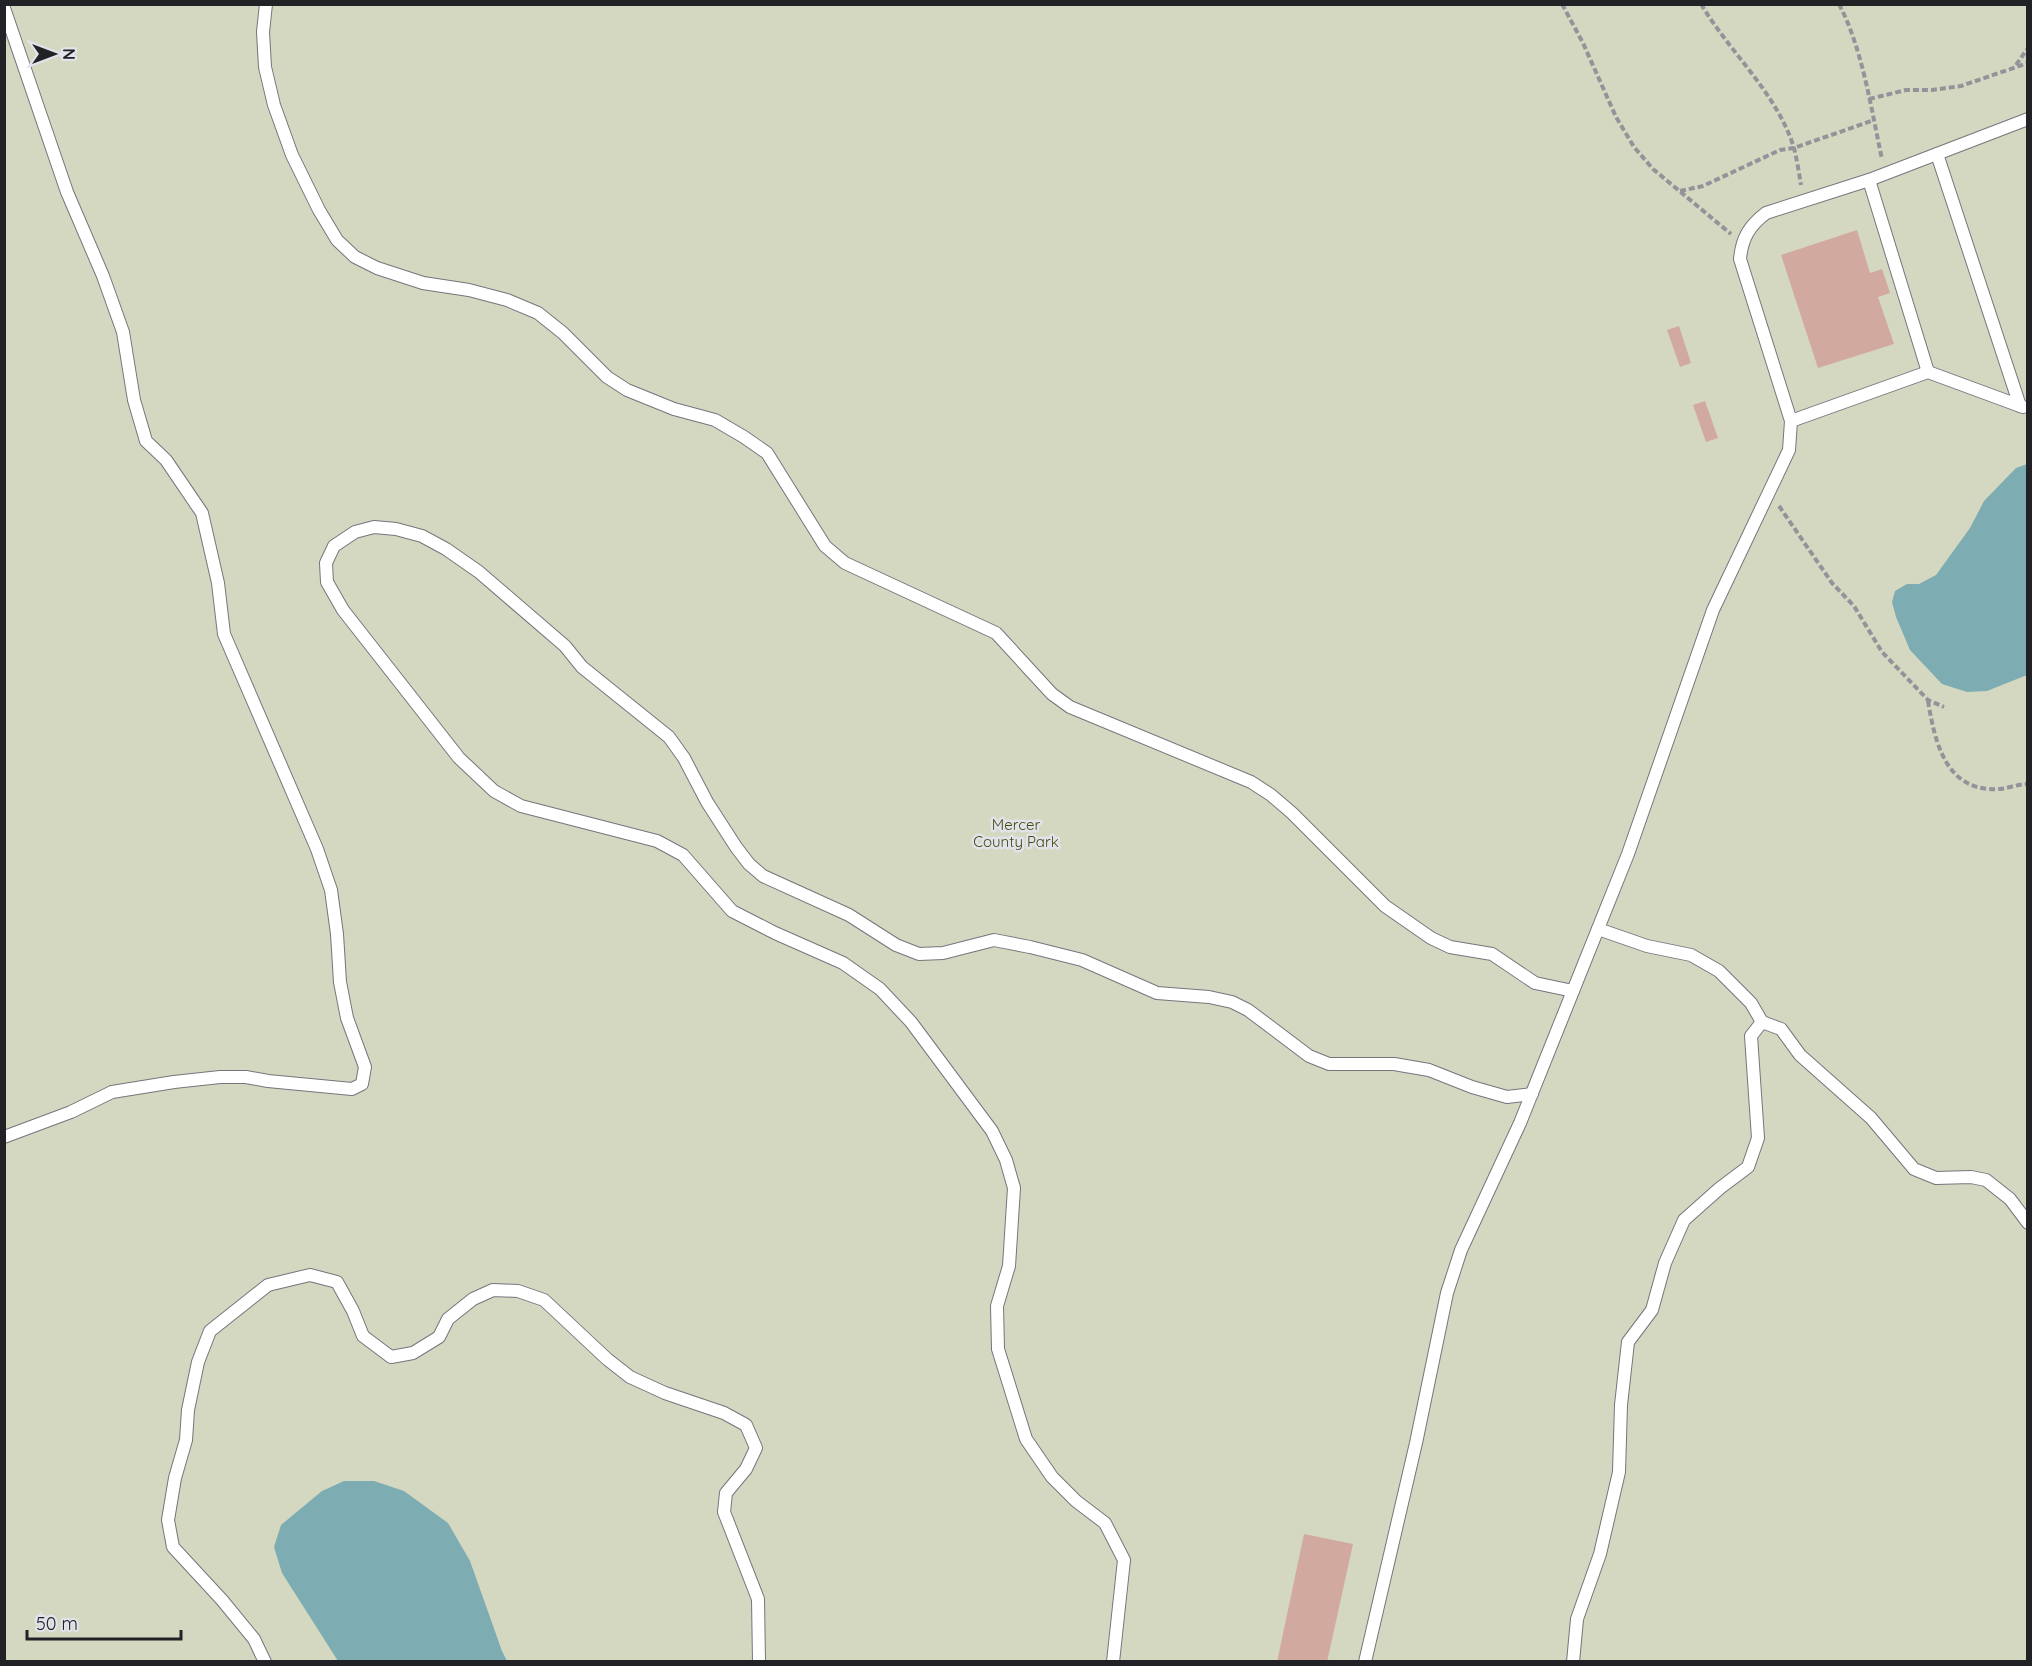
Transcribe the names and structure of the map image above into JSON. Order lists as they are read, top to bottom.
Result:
{
  "parks": ["Mercer County Park"],
  "scale_bar": "50 m",
  "north": "right"
}
